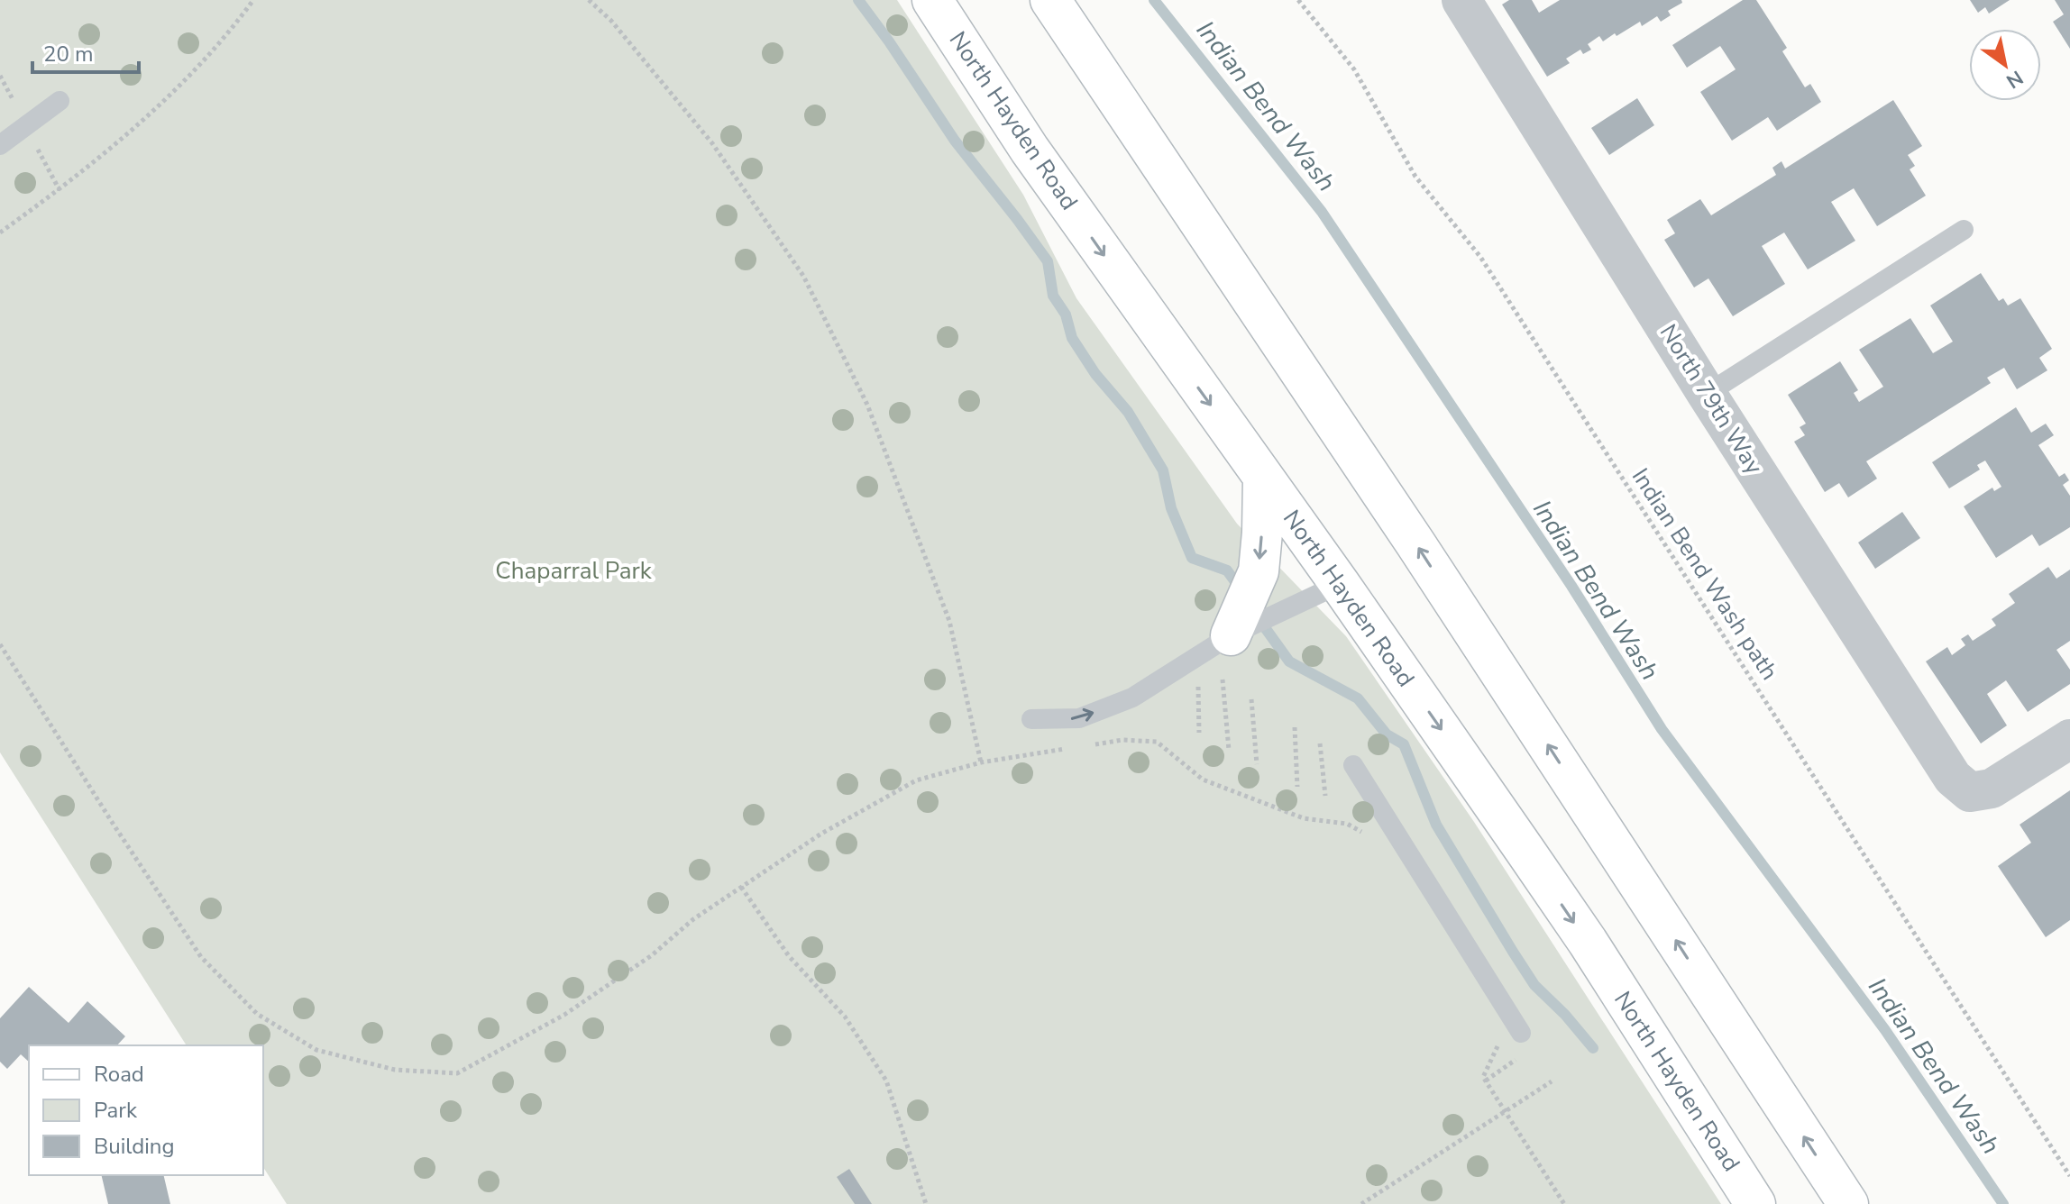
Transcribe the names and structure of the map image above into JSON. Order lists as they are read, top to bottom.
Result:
{
  "streets": {
    "main road": ["North Hayden Road"],
    "street": ["North 79th Way"],
    "path": ["Indian Bend Wash path"]
  },
  "water": ["Indian Bend Wash"],
  "parks": ["Chaparral Park"],
  "legend": ["Road", "Park", "Building"],
  "scale_bar": "20 m",
  "north": "bottom right"
}
